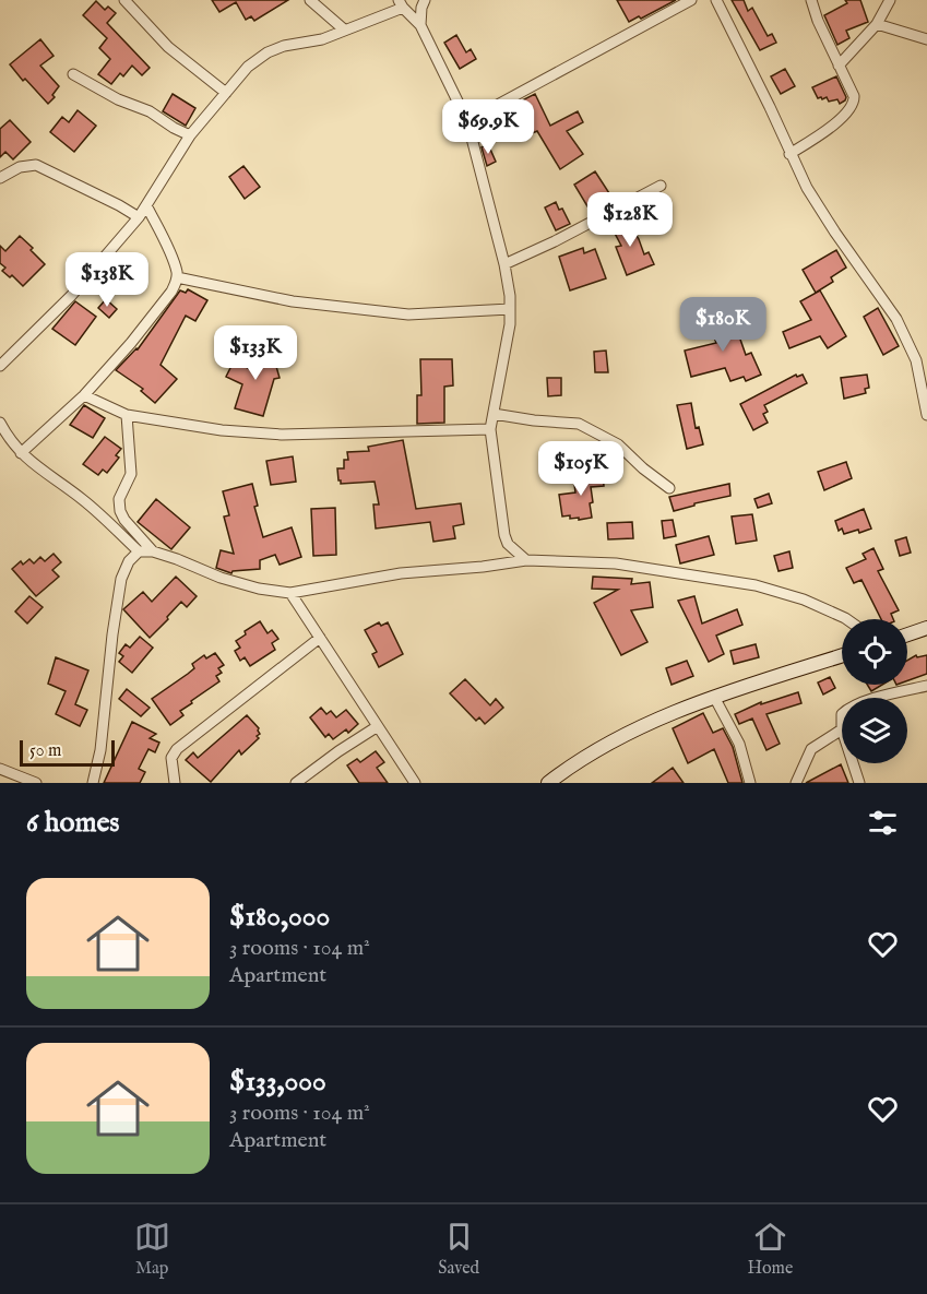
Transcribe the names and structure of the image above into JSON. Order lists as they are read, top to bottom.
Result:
{
  "scale_bar": "50 m",
  "page": {
    "price": [
      "$69.9K",
      "$128K",
      "$138K",
      "$180K",
      "$133K",
      "$105K"
    ],
    "scale": "50 m",
    "heading": "6 homes",
    "list": [
      {
        "name": "$180,000",
        "note": "3 rooms · 104 m² · Apartment"
      },
      {
        "name": "$133,000",
        "note": "3 rooms · 104 m² · Apartment"
      }
    ],
    "tabs": ["Map", "Saved", "Home"]
  }
}
